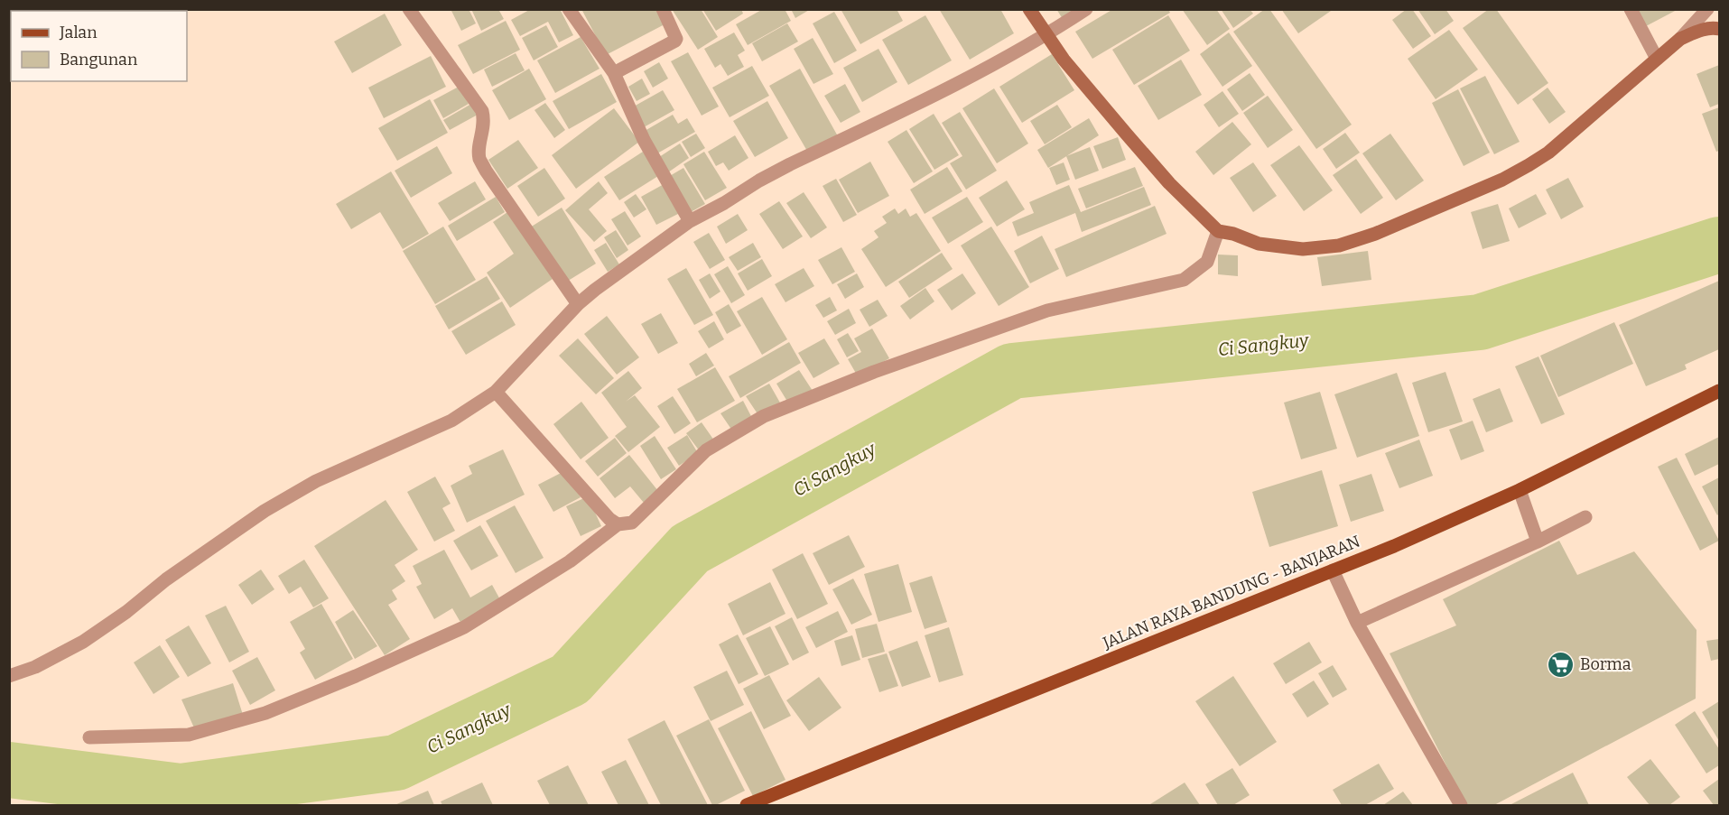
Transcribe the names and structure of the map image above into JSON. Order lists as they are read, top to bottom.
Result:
{
  "streets": {
    "main road": ["JALAN RAYA BANDUNG - BANJARAN"]
  },
  "water": ["Ci Sangkuy"],
  "places": {
    "supermarket": ["Borma"]
  },
  "legend": ["Jalan", "Bangunan"]
}
